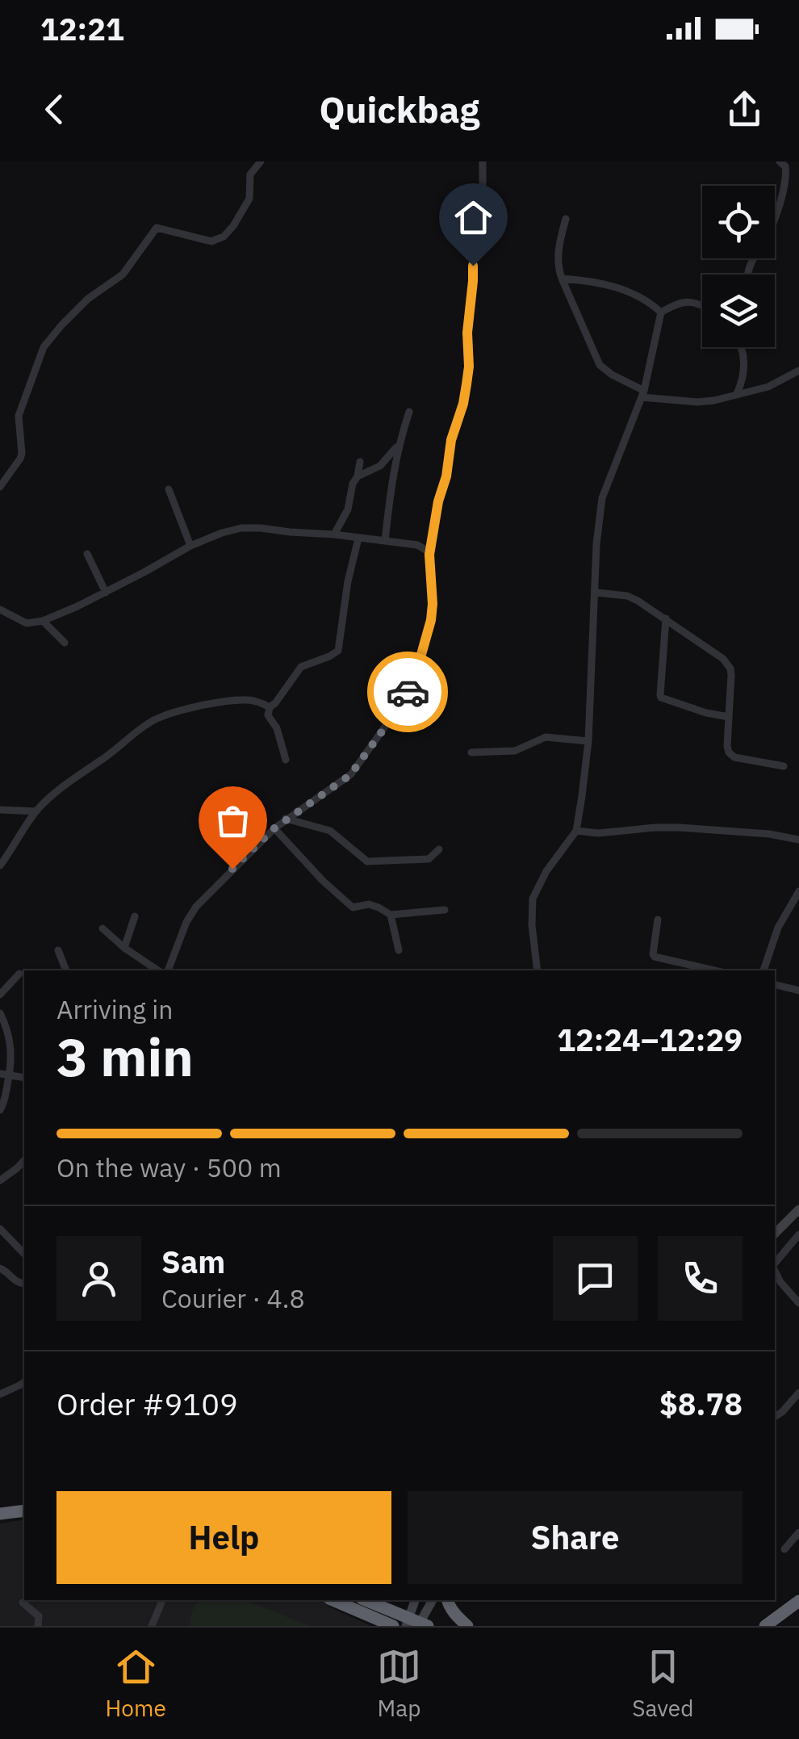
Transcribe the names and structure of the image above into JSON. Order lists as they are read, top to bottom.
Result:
{
  "page": {
    "status": "12:21",
    "header": "Quickbag",
    "heading": ["3 min", "Arriving in", "12:24–12:29"],
    "panel": [
      "Sam",
      "Courier · 4.8",
      "Order #9109",
      "$8.78"
    ],
    "bar": "On the way · 500 m",
    "buttons": ["Help", "Share"],
    "tabs": ["Home", "Map", "Saved"]
  }
}
